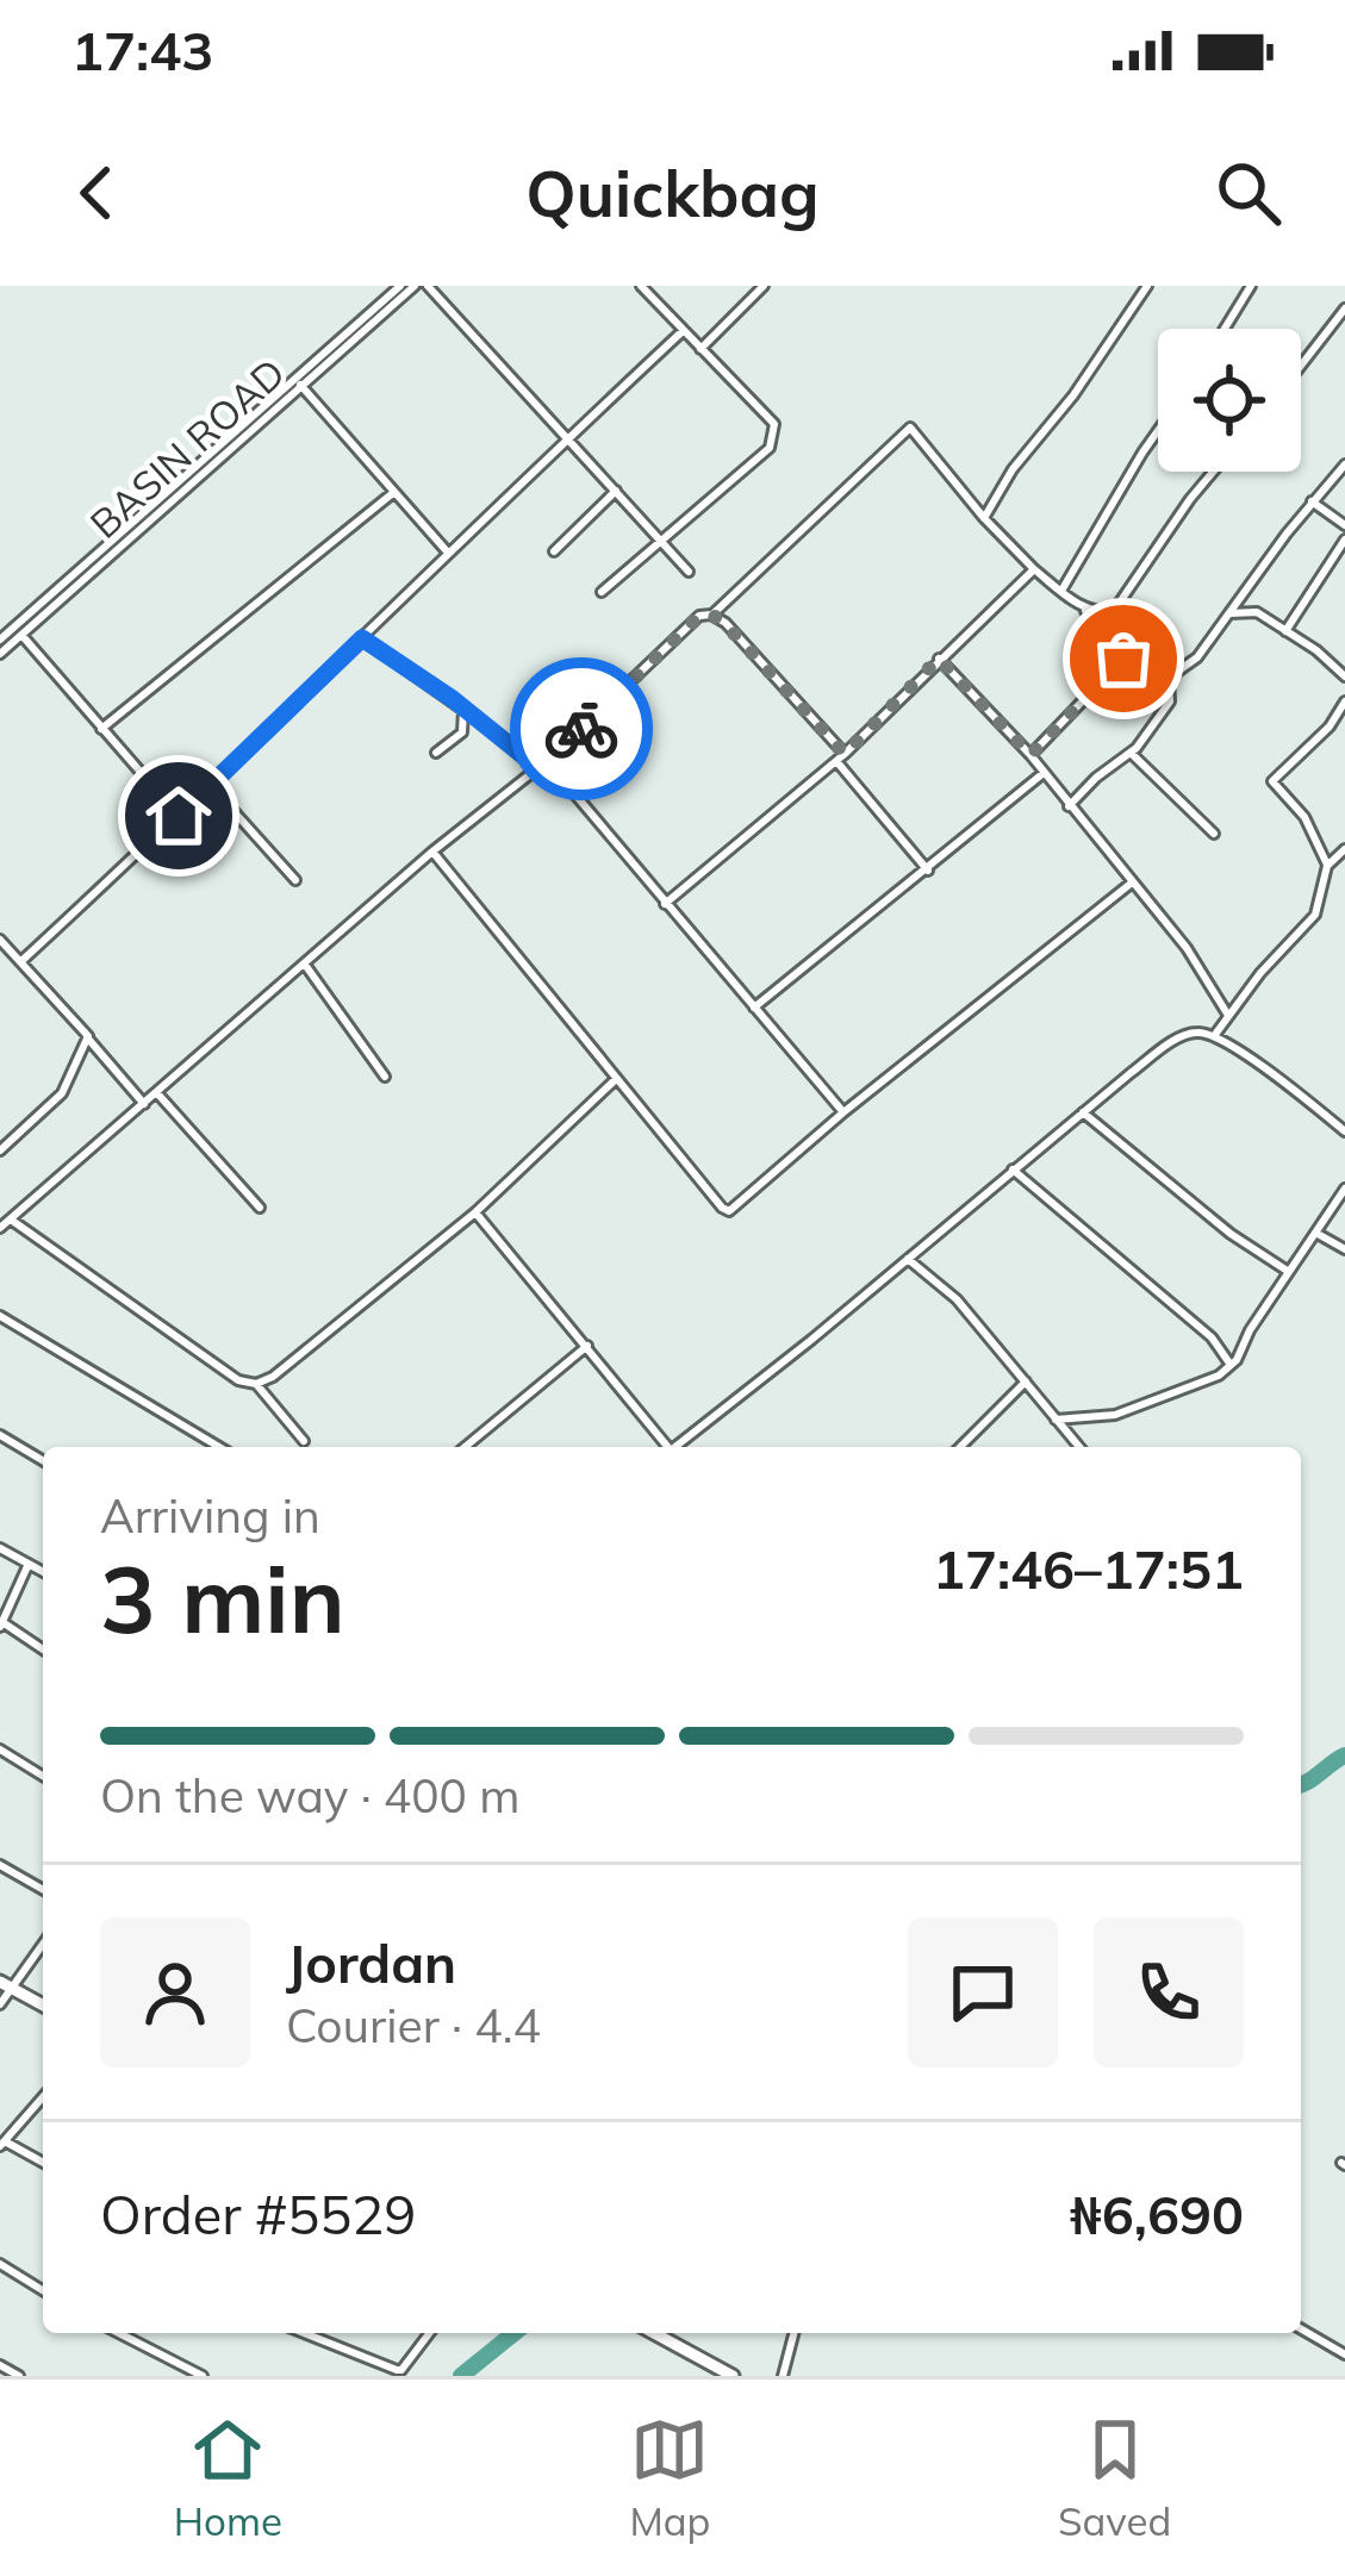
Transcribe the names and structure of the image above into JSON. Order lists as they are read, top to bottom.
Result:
{
  "streets": {
    "street": ["BASIN ROAD"]
  },
  "page": {
    "status": "17:43",
    "header": "Quickbag",
    "heading": ["3 min", "Arriving in", "17:46–17:51"],
    "panel": [
      "Jordan",
      "Courier · 4.4",
      "Order #5529",
      "₦6,690"
    ],
    "bar": "On the way · 400 m",
    "tabs": ["Home", "Map", "Saved"]
  }
}
